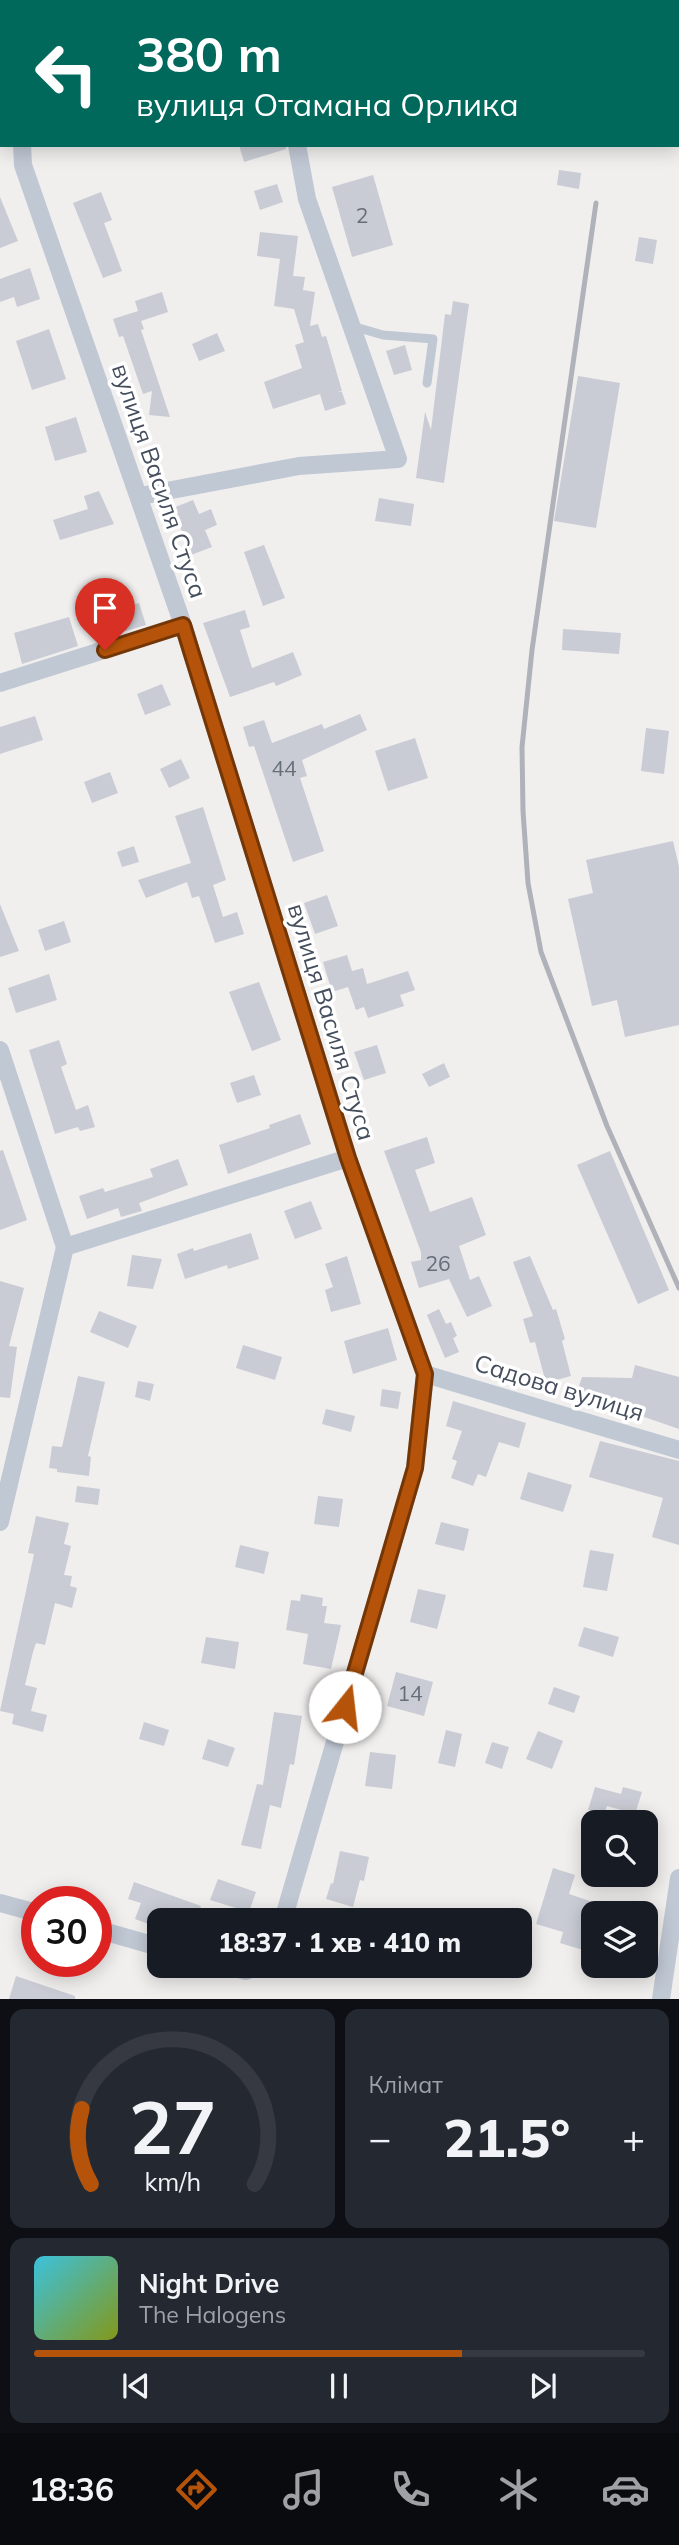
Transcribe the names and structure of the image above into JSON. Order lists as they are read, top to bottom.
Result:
{
  "streets": {
    "street": ["вулиця Василя Стуса", "Садова вулиця"]
  },
  "crossings": [
    ["вулиця Василя Стуса", "Садова вулиця"]
  ],
  "house_numbers": [
    "2",
    "44",
    "26",
    "14"
  ],
  "page": {
    "turn": ["380 m", "вулиця Отамана Орлика"],
    "limit": "30",
    "trip": "18:37 · 1 хв · 410 m",
    "tile": "Клімат",
    "heat": ["−", "21.5°", "+"],
    "song": ["Night Drive", "The Halogens"],
    "tabs": "18:36",
    "gauge": ["27", "km/h"]
  }
}
